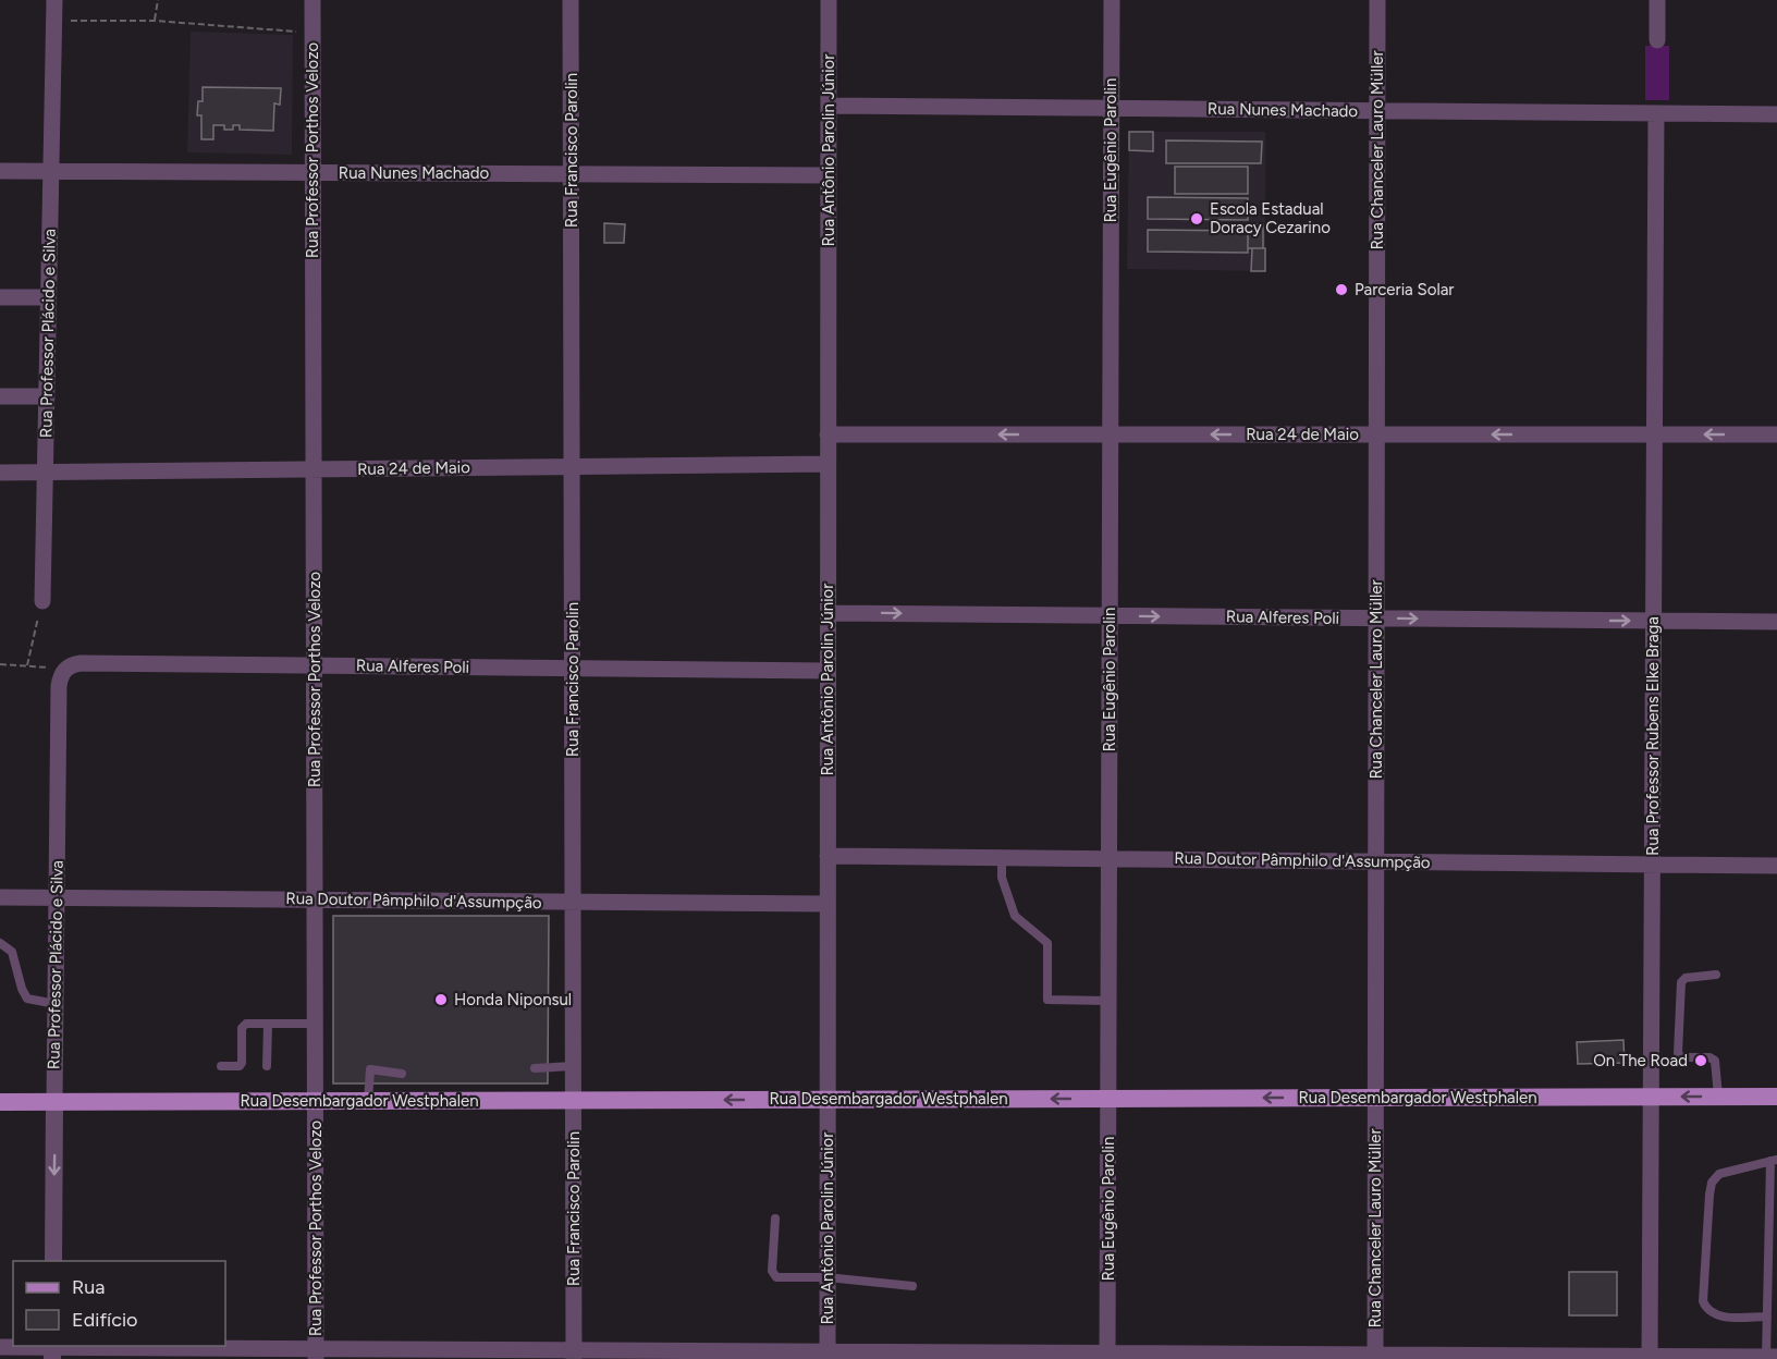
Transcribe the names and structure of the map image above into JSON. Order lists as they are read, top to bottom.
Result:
{
  "streets": {
    "main road": ["Rua Desembargador Westphalen"],
    "street": [
      "Rua Nunes Machado",
      "Rua Professor Porthos Velozo",
      "Rua Francisco Parolin",
      "Rua Antônio Parolin Júnior",
      "Rua Eugênio Parolin",
      "Rua Chanceler Lauro Müller",
      "Rua Professor Plácido e Silva",
      "Rua 24 de Maio",
      "Rua Alferes Poli",
      "Rua Professor Rubens Elke Braga",
      "Rua Doutor Pâmphilo d'Assumpção"
    ]
  },
  "crossings": [
    ["Rua Nunes Machado", "Rua Professor Porthos Velozo"],
    ["Rua Nunes Machado", "Rua Francisco Parolin"],
    ["Rua Nunes Machado", "Rua Antônio Parolin Júnior"],
    ["Rua Nunes Machado", "Rua Eugênio Parolin"],
    ["Rua Nunes Machado", "Rua Chanceler Lauro Müller"],
    ["Rua Nunes Machado", "Rua Professor Plácido e Silva"],
    ["Rua Nunes Machado", "Rua Professor Rubens Elke Braga"],
    ["Rua Professor Porthos Velozo", "Rua 24 de Maio"],
    ["Rua Professor Porthos Velozo", "Rua Alferes Poli"],
    ["Rua Professor Porthos Velozo", "Rua Doutor Pâmphilo d'Assumpção"],
    ["Rua Professor Porthos Velozo", "Rua Desembargador Westphalen"],
    ["Rua Francisco Parolin", "Rua 24 de Maio"],
    ["Rua Francisco Parolin", "Rua Alferes Poli"],
    ["Rua Francisco Parolin", "Rua Doutor Pâmphilo d'Assumpção"],
    ["Rua Francisco Parolin", "Rua Desembargador Westphalen"],
    ["Rua Antônio Parolin Júnior", "Rua 24 de Maio"],
    ["Rua Antônio Parolin Júnior", "Rua Alferes Poli"],
    ["Rua Antônio Parolin Júnior", "Rua Doutor Pâmphilo d'Assumpção"],
    ["Rua Antônio Parolin Júnior", "Rua Desembargador Westphalen"],
    ["Rua Eugênio Parolin", "Rua 24 de Maio"],
    ["Rua Eugênio Parolin", "Rua Alferes Poli"],
    ["Rua Eugênio Parolin", "Rua Doutor Pâmphilo d'Assumpção"],
    ["Rua Eugênio Parolin", "Rua Desembargador Westphalen"],
    ["Rua Chanceler Lauro Müller", "Rua 24 de Maio"],
    ["Rua Chanceler Lauro Müller", "Rua Alferes Poli"],
    ["Rua Chanceler Lauro Müller", "Rua Doutor Pâmphilo d'Assumpção"],
    ["Rua Chanceler Lauro Müller", "Rua Desembargador Westphalen"],
    ["Rua Professor Plácido e Silva", "Rua 24 de Maio"],
    ["Rua Professor Plácido e Silva", "Rua Alferes Poli"],
    ["Rua Professor Plácido e Silva", "Rua Doutor Pâmphilo d'Assumpção"],
    ["Rua Professor Plácido e Silva", "Rua Desembargador Westphalen"],
    ["Rua 24 de Maio", "Rua Professor Rubens Elke Braga"],
    ["Rua Alferes Poli", "Rua Professor Rubens Elke Braga"],
    ["Rua Professor Rubens Elke Braga", "Rua Doutor Pâmphilo d'Assumpção"],
    ["Rua Professor Rubens Elke Braga", "Rua Desembargador Westphalen"]
  ],
  "one_way": ["Rua 24 de Maio", "Rua Alferes Poli", "Rua Desembargador Westphalen"],
  "places": [
    "Escola Estadual Doracy Cezarino",
    "Parceria Solar",
    "Honda Niponsul",
    "On The Road"
  ],
  "legend": ["Rua", "Edifício"]
}
